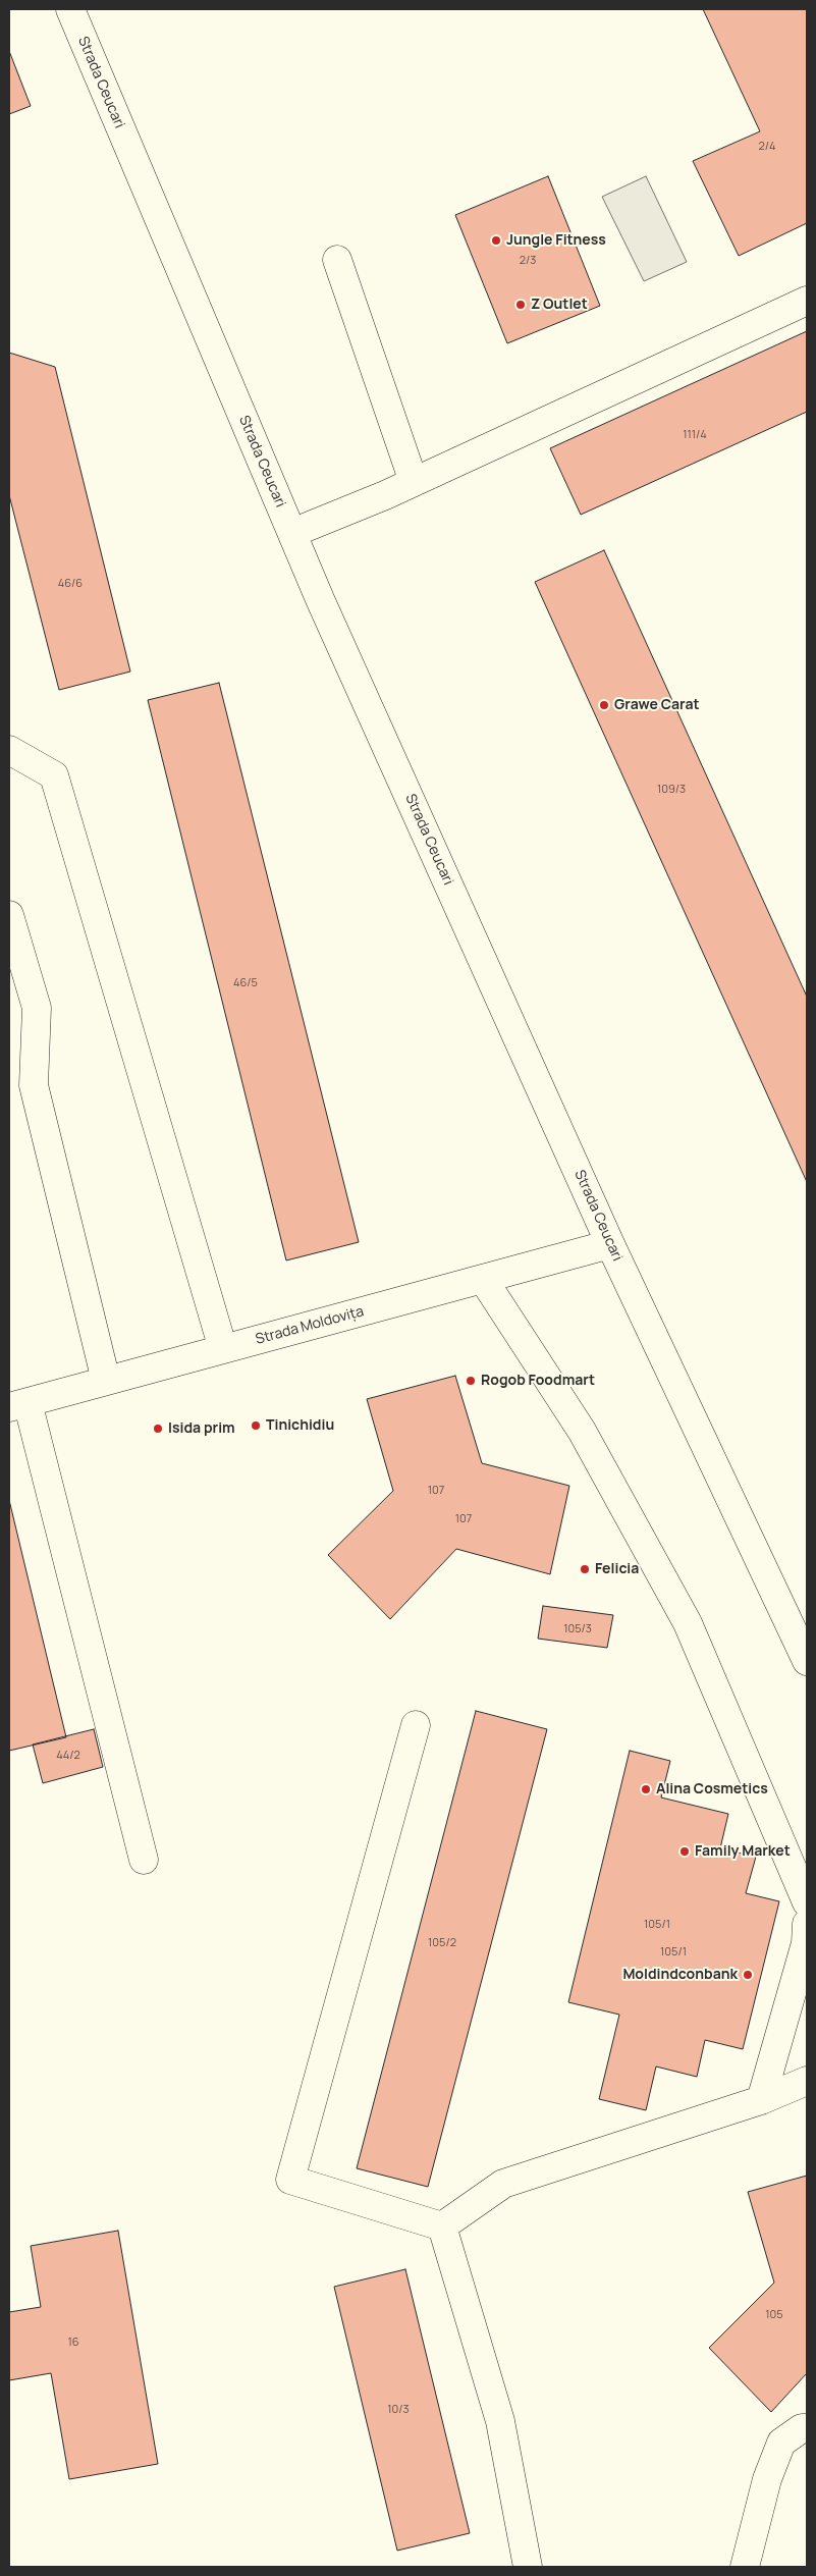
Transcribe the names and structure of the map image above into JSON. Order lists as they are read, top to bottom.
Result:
{
  "streets": {
    "street": ["Strada Ceucari", "Strada Moldovița"]
  },
  "crossings": [
    ["Strada Ceucari", "Strada Moldovița"]
  ],
  "places": [
    "Jungle Fitness",
    "Z Outlet",
    "Grawe Carat",
    "Rogob Foodmart",
    "Tinichidiu",
    "Isida prim",
    "Felicia",
    "Alina Cosmetics",
    "Family Market",
    "Moldindconbank"
  ],
  "house_numbers": [
    "2/4",
    "2/3",
    "111/4",
    "46/6",
    "109/3",
    "46/5",
    "107",
    "107",
    "105/3",
    "44/2",
    "105/1",
    "105/2",
    "105/1",
    "105",
    "16",
    "10/3"
  ]
}
